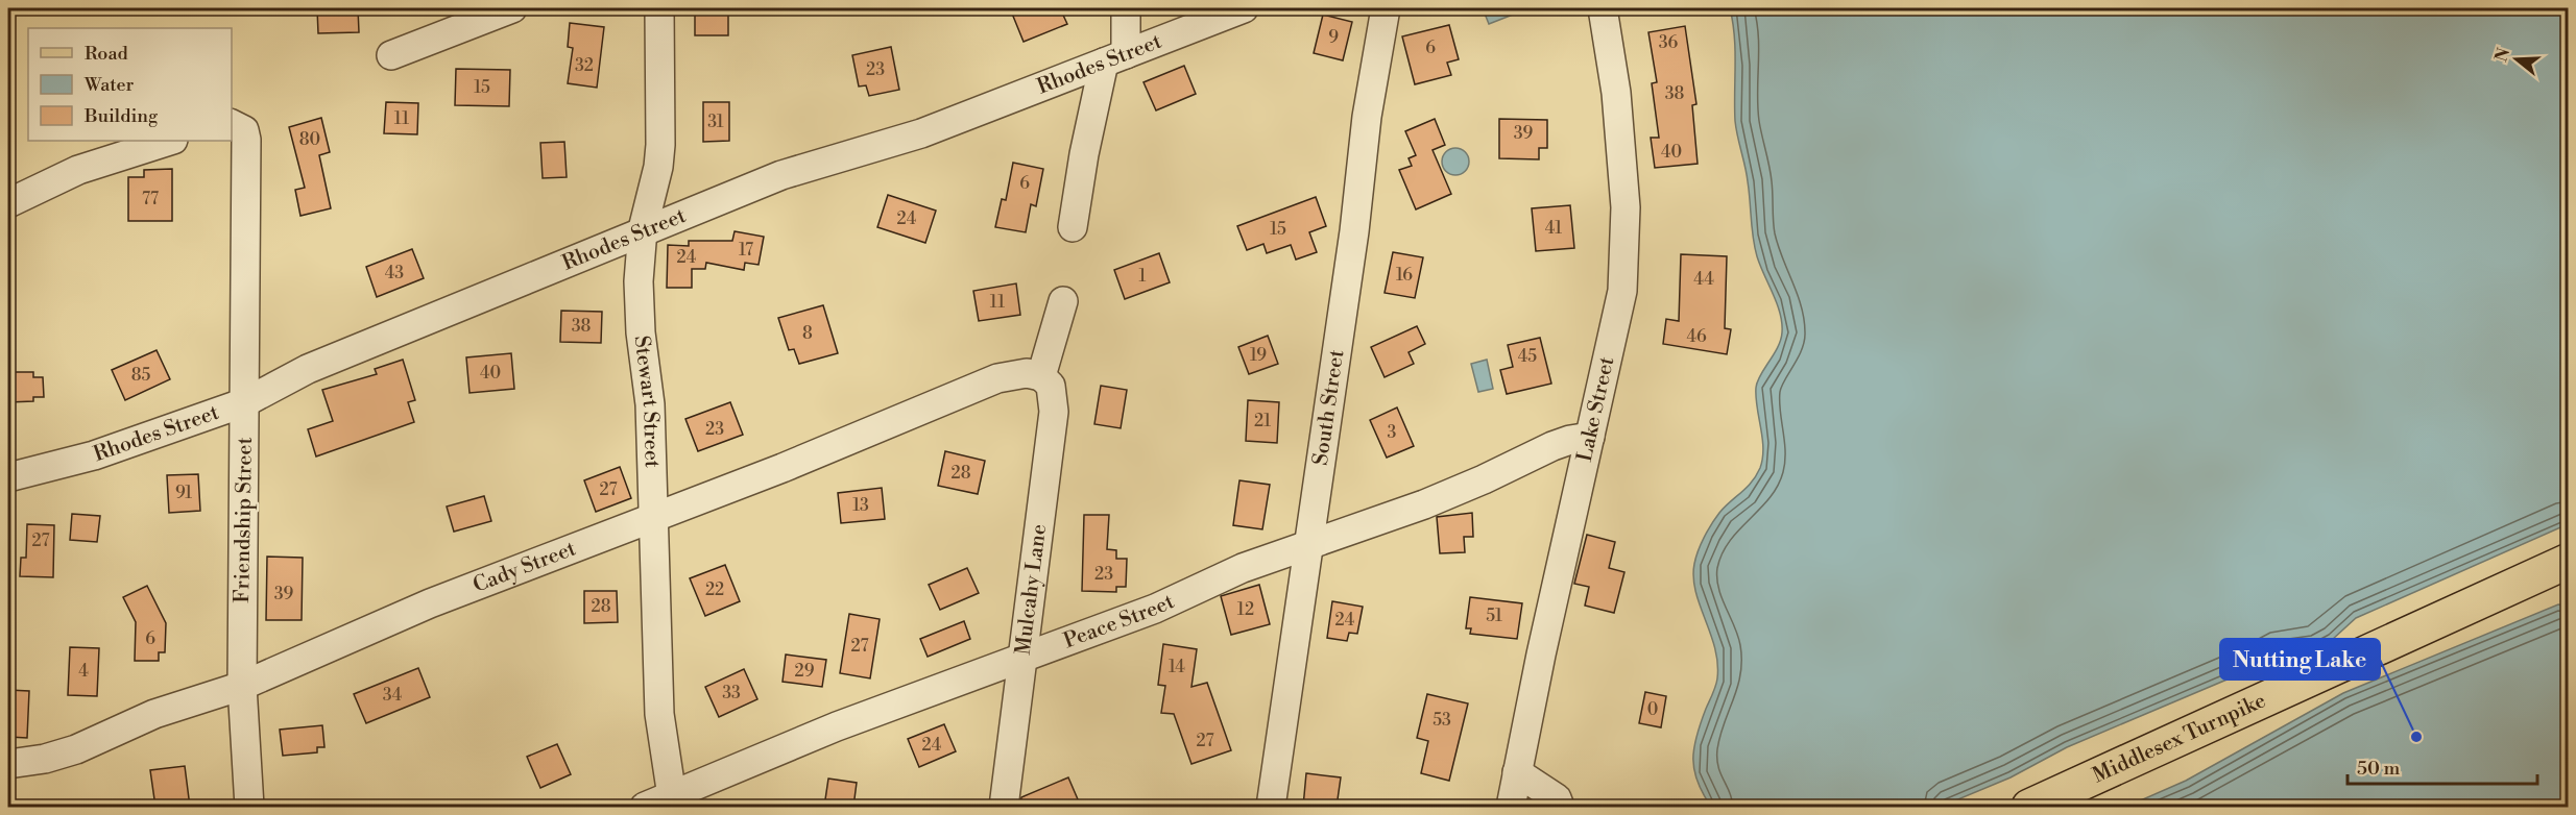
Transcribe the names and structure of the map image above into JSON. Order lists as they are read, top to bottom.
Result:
{
  "streets": {
    "main road": ["Middlesex Turnpike"],
    "street": [
      "Rhodes Street",
      "Stewart Street",
      "South Street",
      "Lake Street",
      "Friendship Street",
      "Cady Street",
      "Mulcahy Lane",
      "Peace Street"
    ]
  },
  "crossings": [
    ["Rhodes Street", "Stewart Street"],
    ["Rhodes Street", "Friendship Street"],
    ["Stewart Street", "Cady Street"],
    ["Stewart Street", "Peace Street"],
    ["South Street", "Peace Street"],
    ["Lake Street", "Peace Street"],
    ["Friendship Street", "Cady Street"],
    ["Cady Street", "Mulcahy Lane"],
    ["Mulcahy Lane", "Peace Street"]
  ],
  "places": ["Nutting Lake"],
  "house_numbers": [
    "9",
    "36",
    "6",
    "32",
    "23",
    "15",
    "38",
    "11",
    "31",
    "39",
    "80",
    "40",
    "6",
    "77",
    "24",
    "41",
    "15",
    "17",
    "24",
    "43",
    "16",
    "1",
    "44",
    "11",
    "38",
    "8",
    "46",
    "19",
    "45",
    "40",
    "85",
    "21",
    "23",
    "3",
    "28",
    "27",
    "91",
    "13",
    "27",
    "23",
    "22",
    "39",
    "28",
    "12",
    "51",
    "24",
    "6",
    "27",
    "14",
    "4",
    "29",
    "33",
    "34",
    "0",
    "53",
    "27",
    "24"
  ],
  "legend": ["Road", "Water", "Building"],
  "scale_bar": "50 m",
  "north": "left"
}
